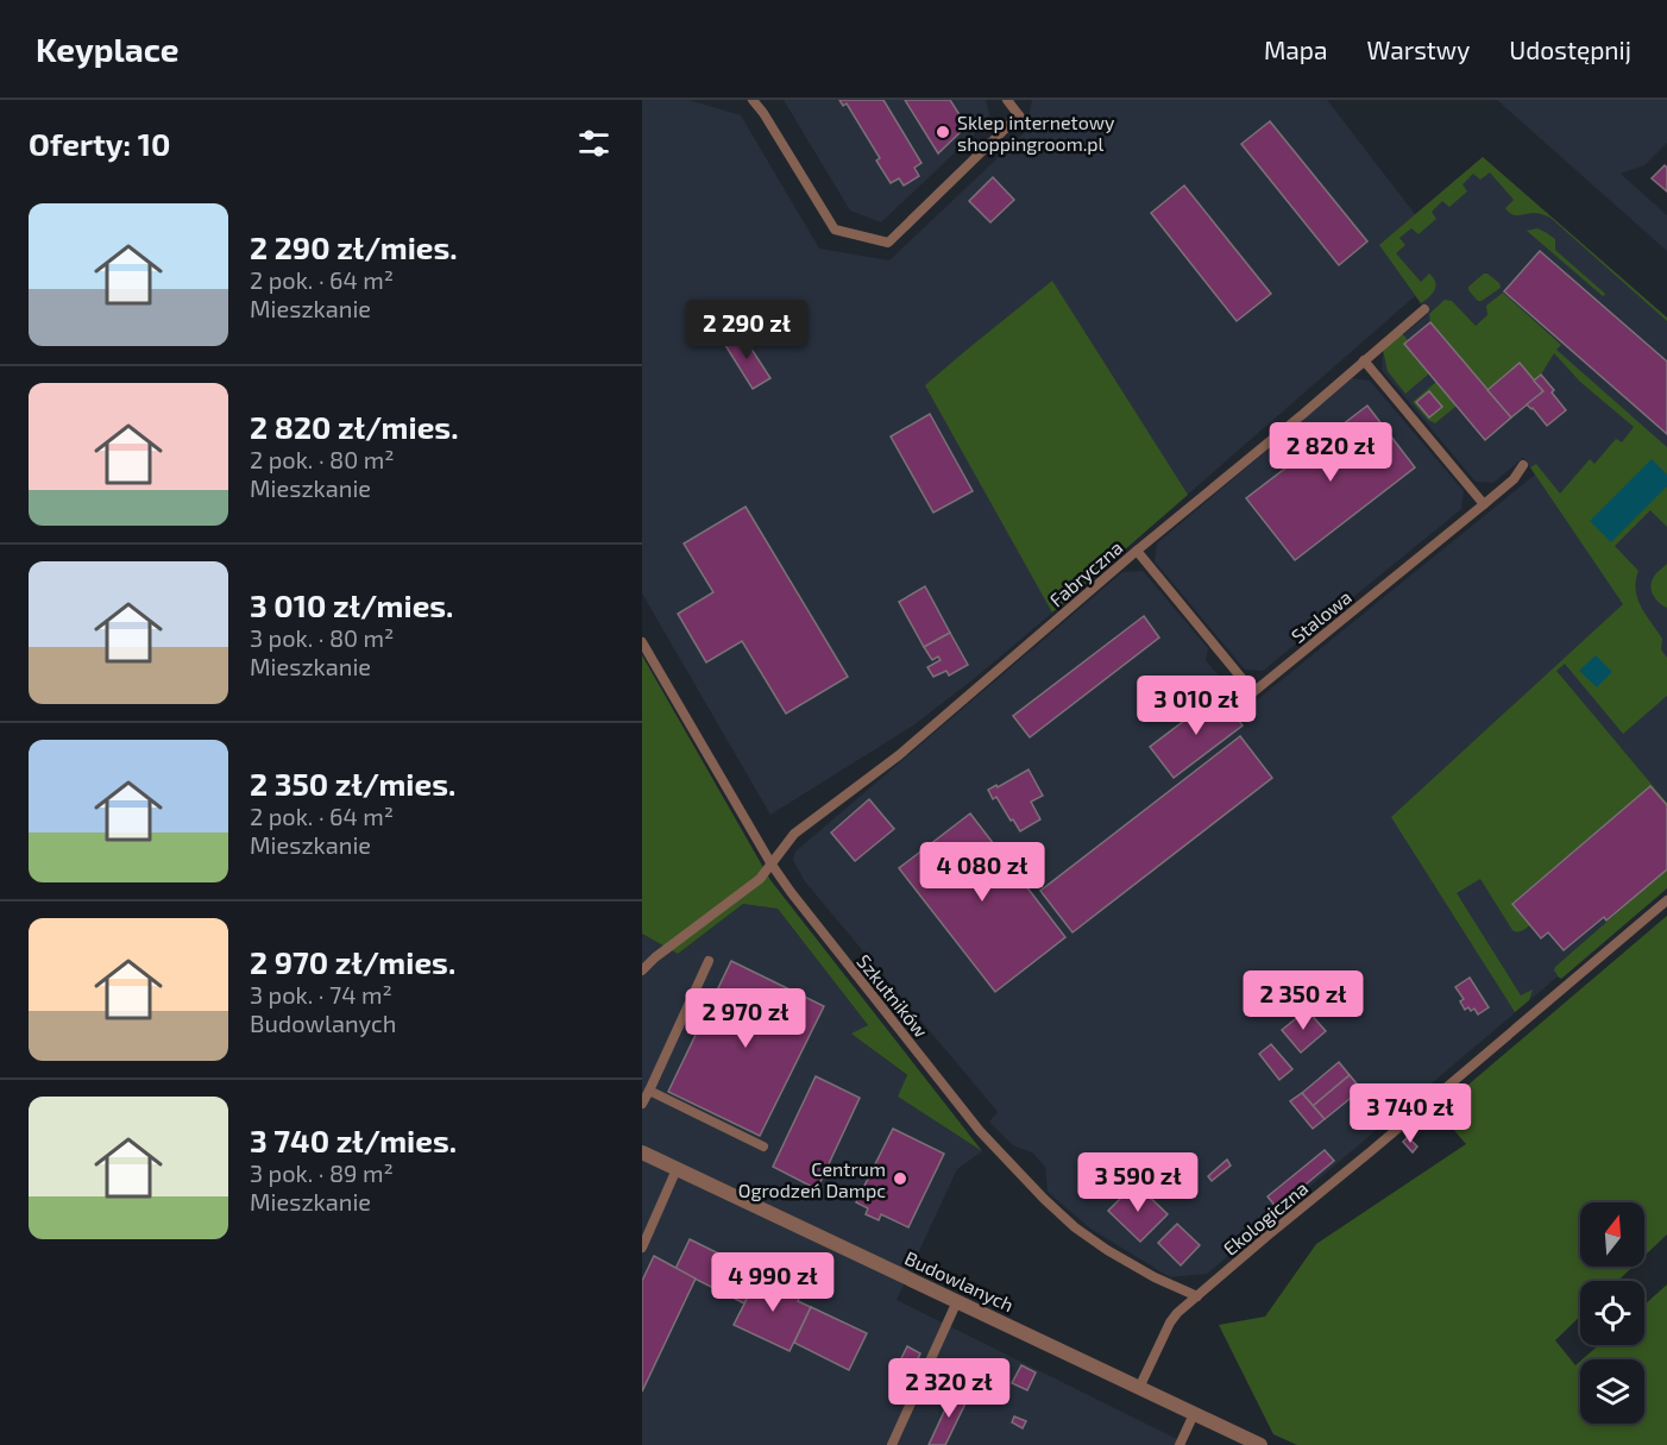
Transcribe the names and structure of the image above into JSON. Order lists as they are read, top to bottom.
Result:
{
  "streets": {
    "street": ["Budowlanych"],
    "lane": [
      "Fabryczna",
      "Stalowa",
      "Szkutników",
      "Ekologiczna"
    ]
  },
  "crossings": [
    ["Fabryczna", "Stalowa"],
    ["Fabryczna", "Szkutników"],
    ["Szkutników", "Ekologiczna"],
    ["Ekologiczna", "Budowlanych"]
  ],
  "places": ["Sklep internetowy shoppingroom.pl", "Centrum Ogrodzeń Dampc"],
  "north": "top",
  "page": {
    "header": "Keyplace",
    "nav": ["Mapa", "Warstwy", "Udostępnij"],
    "heading": "Oferty: 10",
    "list": [
      {
        "name": "2 290 zł/mies.",
        "note": "2 pok. · 64 m² · Mieszkanie"
      },
      {
        "name": "2 820 zł/mies.",
        "note": "2 pok. · 80 m² · Mieszkanie"
      },
      {
        "name": "3 010 zł/mies.",
        "note": "3 pok. · 80 m² · Mieszkanie"
      },
      {
        "name": "2 350 zł/mies.",
        "note": "2 pok. · 64 m² · Mieszkanie"
      },
      {
        "name": "2 970 zł/mies.",
        "note": "3 pok. · 74 m² · Budowlanych"
      },
      {
        "name": "3 740 zł/mies.",
        "note": "3 pok. · 89 m² · Mieszkanie"
      }
    ],
    "price": [
      "2 290 zł",
      "2 820 zł",
      "3 010 zł",
      "4 080 zł",
      "2 350 zł",
      "2 970 zł",
      "3 740 zł",
      "3 590 zł",
      "4 990 zł",
      "2 320 zł"
    ]
  }
}
